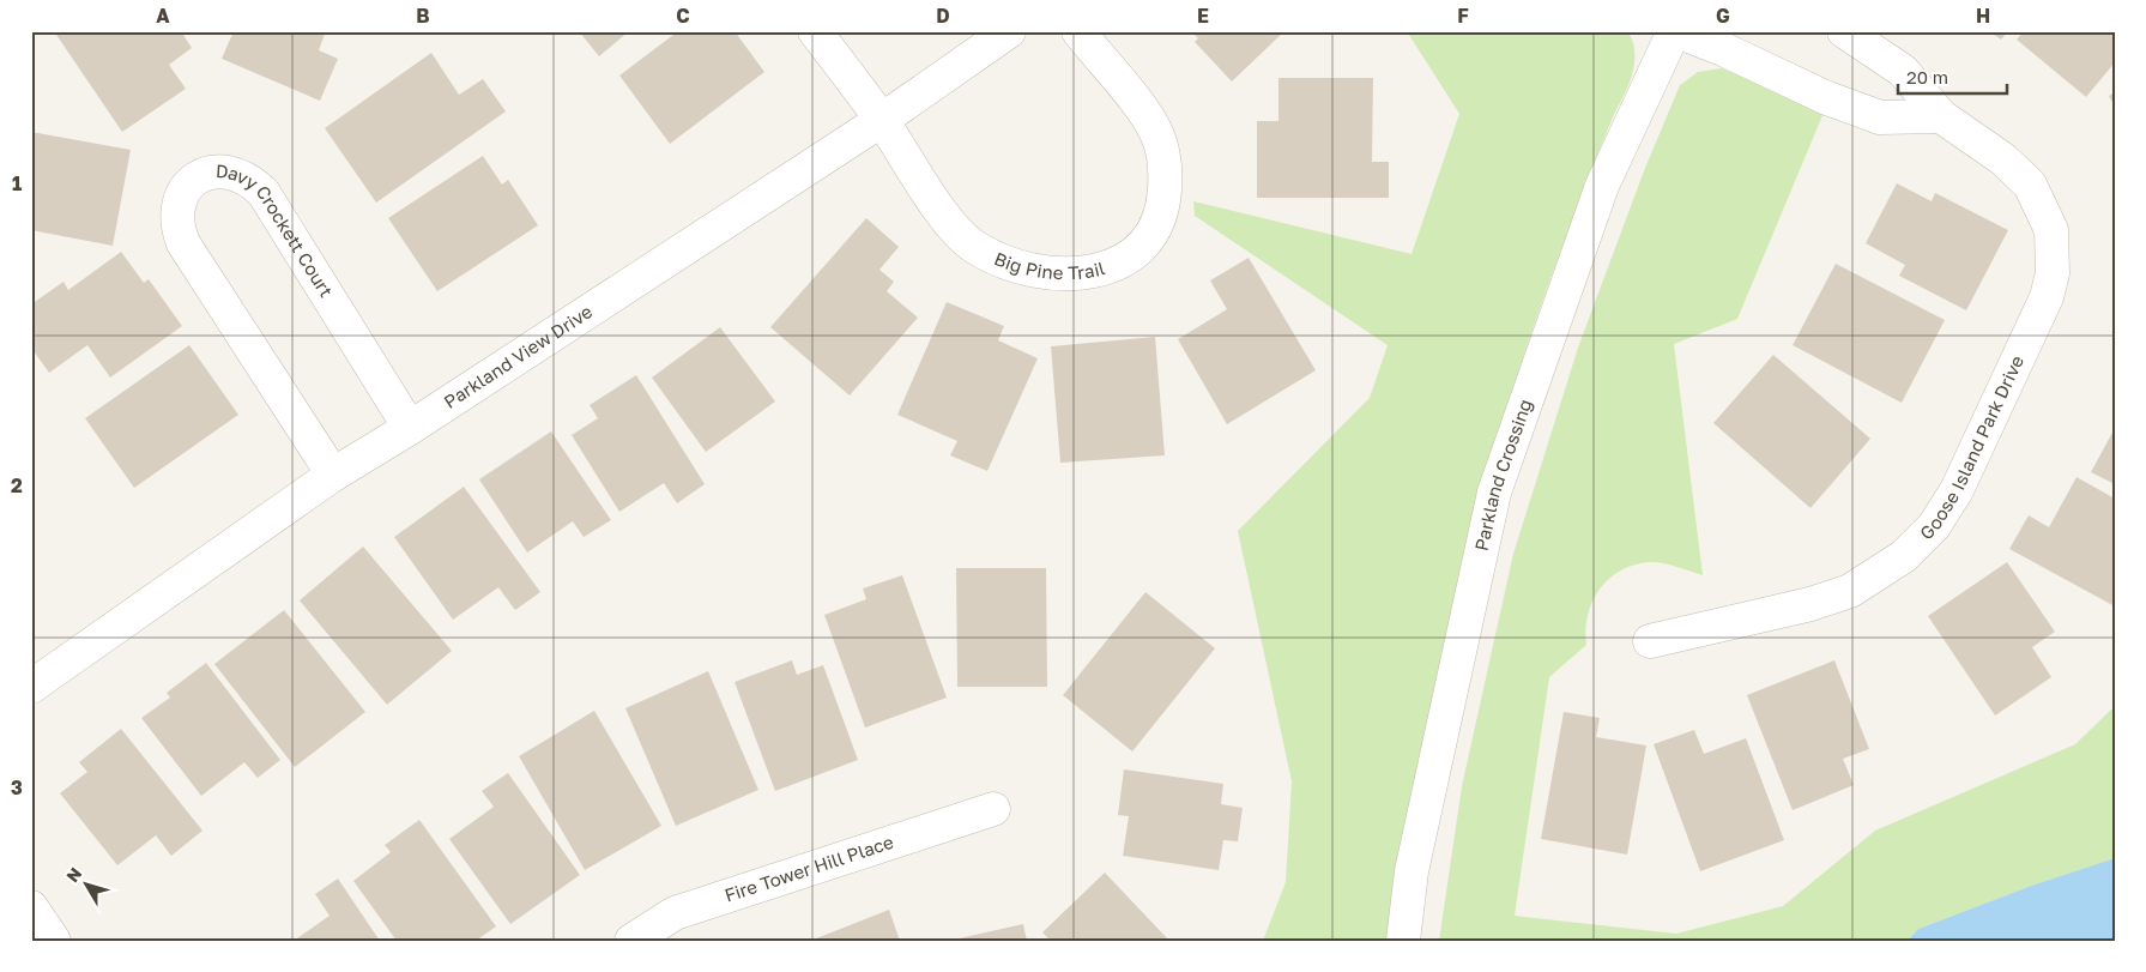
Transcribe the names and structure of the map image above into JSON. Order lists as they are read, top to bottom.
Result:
{
  "streets": {
    "street": [
      "Davy Crockett Court",
      "Big Pine Trail",
      "Parkland View Drive",
      "Goose Island Park Drive",
      "Parkland Crossing",
      "Fire Tower Hill Place"
    ]
  },
  "crossings": [
    ["Davy Crockett Court", "Parkland View Drive"],
    ["Big Pine Trail", "Parkland View Drive"]
  ],
  "scale_bar": "20 m",
  "north": "top left",
  "grid": {
    "columns": [
      "A",
      "B",
      "C",
      "D",
      "E",
      "F",
      "G",
      "H"
    ],
    "rows": ["1", "2", "3"]
  }
}
